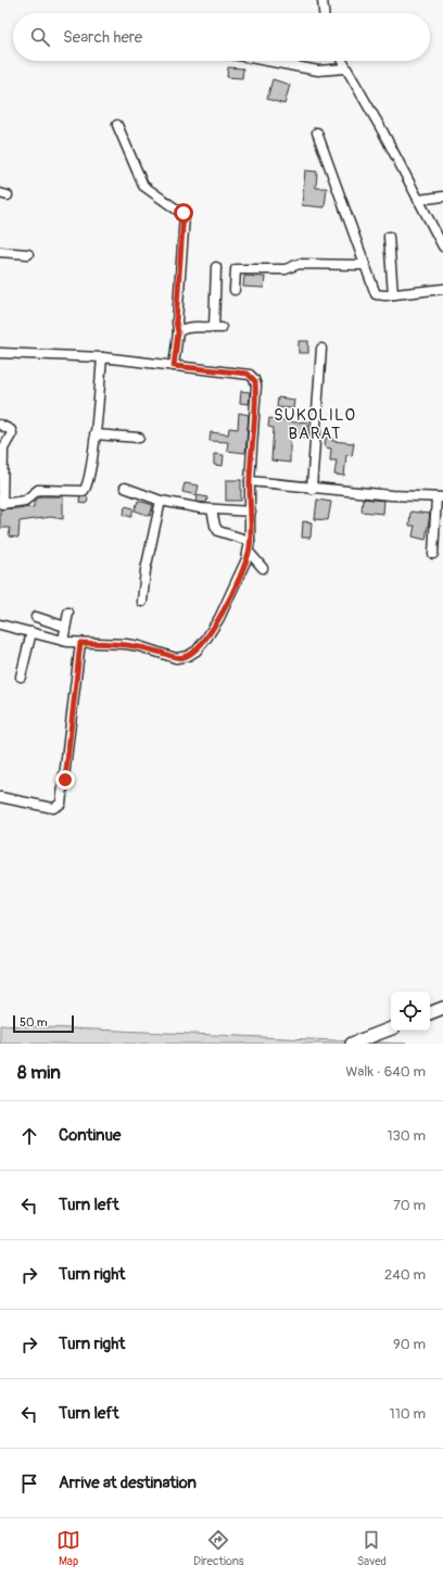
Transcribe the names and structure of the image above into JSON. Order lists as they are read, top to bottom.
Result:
{
  "districts": ["SUKOLILO BARAT"],
  "scale_bar": "50 m",
  "page": {
    "search": "Search here",
    "scale": "50 m",
    "heading": ["8 min", "Walk · 640 m"],
    "list": [
      ["Continue", "130 m"],
      ["Turn left", "70 m"],
      ["Turn right", "240 m"],
      ["Turn right", "90 m"],
      ["Turn left", "110 m"],
      "Arrive at destination"
    ],
    "nav": ["Map", "Directions", "Saved"]
  }
}
